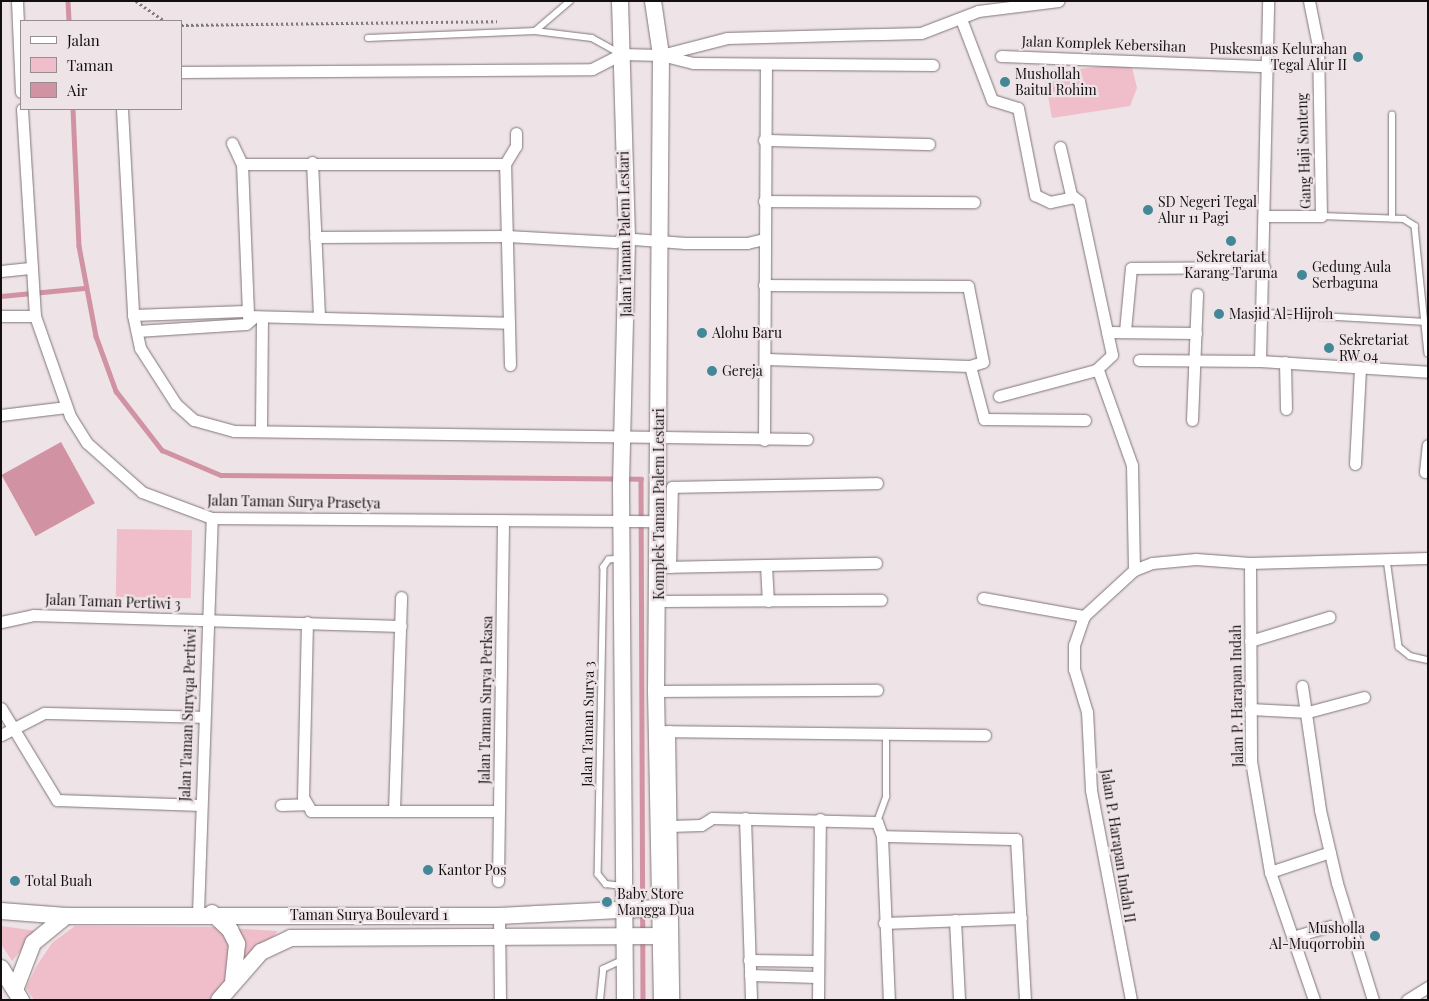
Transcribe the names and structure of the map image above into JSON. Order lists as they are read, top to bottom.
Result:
{
  "streets": {
    "street": [
      "Jalan Komplek Kebersihan",
      "Gang Haji Sonteng",
      "Jalan Taman Palem Lestari",
      "Jalan Taman Surya Prasetya",
      "Komplek Taman Palem Lestari",
      "Jalan Taman Pertiwi 3",
      "Jalan P. Harapan Indah",
      "Jalan Taman Surya Perkasa",
      "Jalan Taman Suryqa Pertiwi",
      "Jalan P. Harapan Indah II",
      "Taman Surya Boulevard 1"
    ],
    "lane": ["Jalan Taman Surya 3"]
  },
  "crossings": [
    ["Jalan Taman Palem Lestari", "Jalan Taman Surya Prasetya"],
    ["Jalan Taman Surya Prasetya", "Komplek Taman Palem Lestari"],
    ["Jalan Taman Surya Prasetya", "Jalan Taman Surya Perkasa"],
    ["Jalan Taman Surya Prasetya", "Jalan Taman Suryqa Pertiwi"],
    ["Komplek Taman Palem Lestari", "Taman Surya Boulevard 1"],
    ["Jalan Taman Pertiwi 3", "Jalan Taman Suryqa Pertiwi"],
    ["Jalan Taman Suryqa Pertiwi", "Taman Surya Boulevard 1"]
  ],
  "places": [
    "Puskesmas Kelurahan Tegal Alur II",
    "Mushollah Baitul Rohim",
    "SD Negeri Tegal Alur 11 Pagi",
    "Sekretariat Karang Taruna",
    "Gedung Aula Serbaguna",
    "Masjid Al-Hijroh",
    "Alohu Baru",
    "Sekretariat RW 04",
    "Gereja",
    "Kantor Pos",
    "Total Buah",
    "Baby Store Mangga Dua",
    "Musholla Al-Muqorrobin"
  ],
  "legend": ["Jalan", "Taman", "Air"]
}
